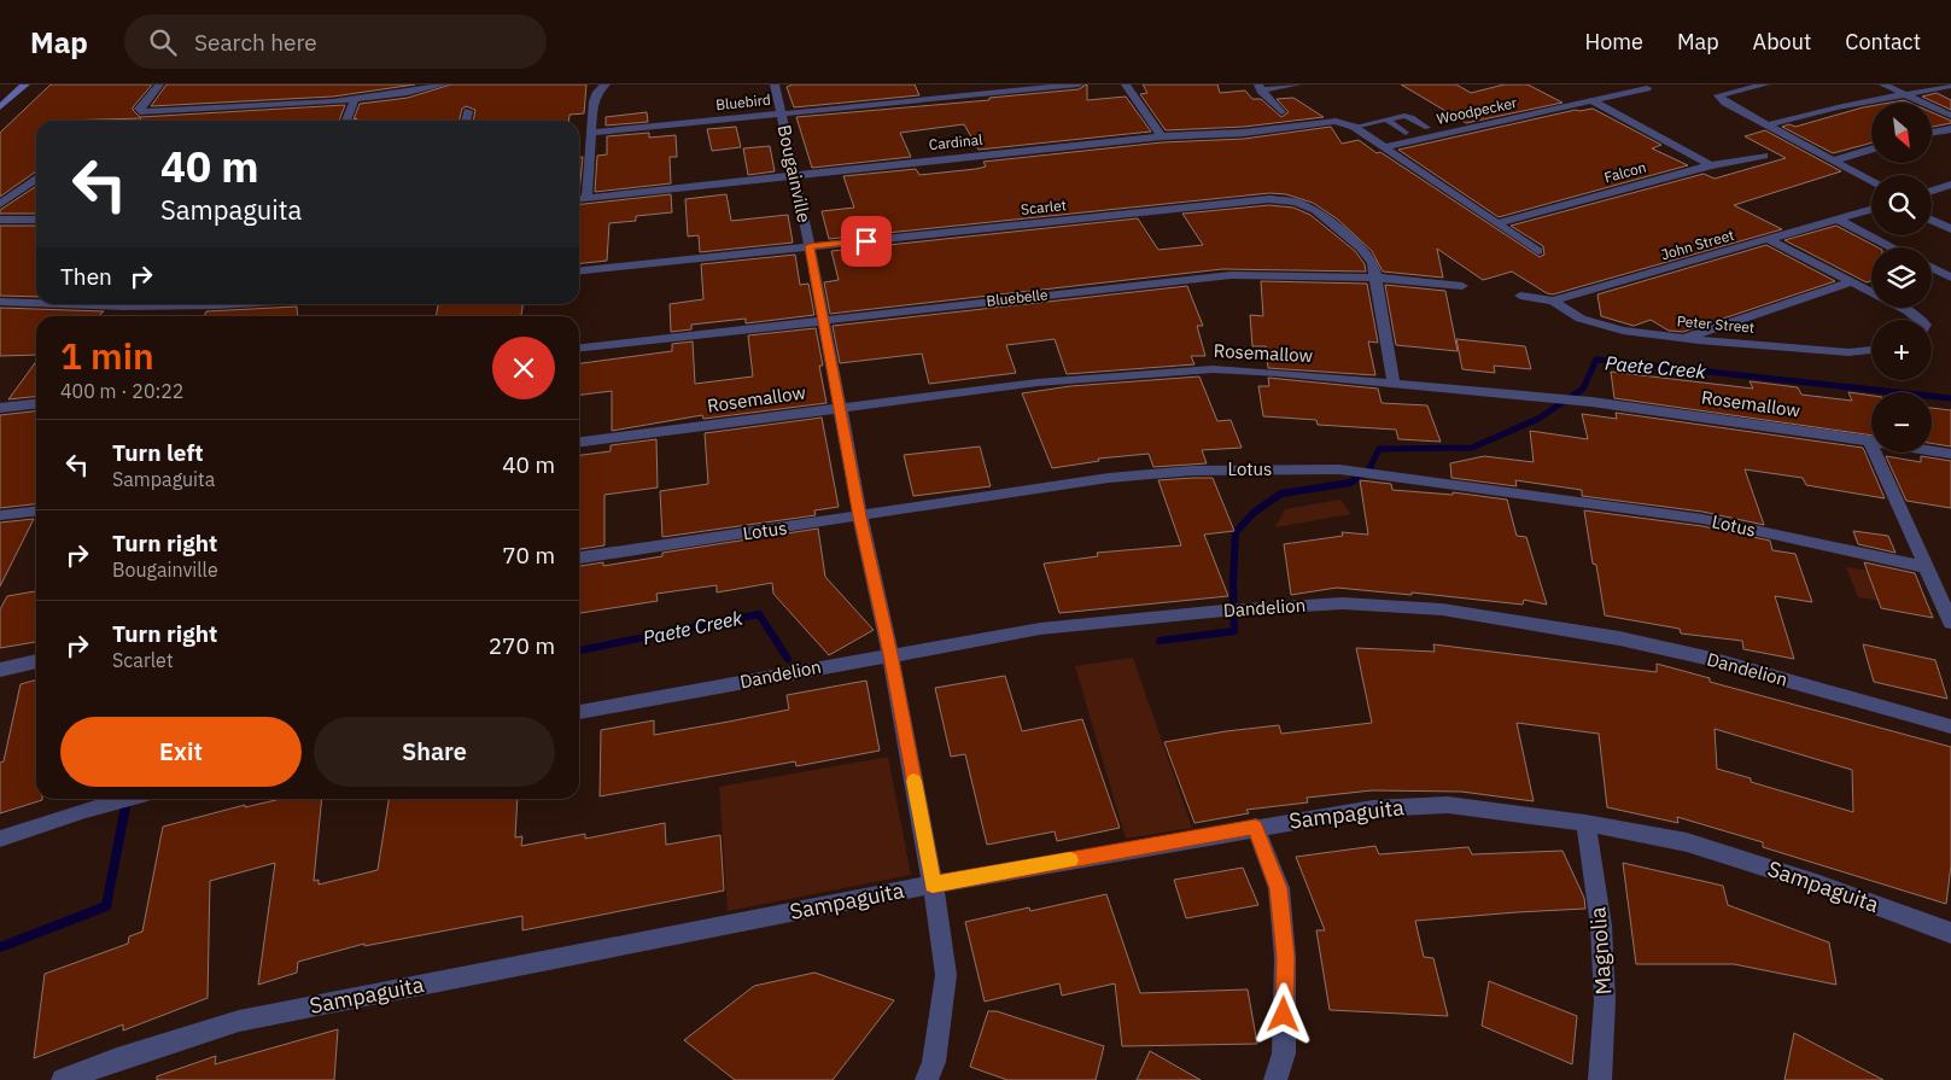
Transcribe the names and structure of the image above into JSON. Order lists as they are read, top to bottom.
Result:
{
  "streets": {
    "street": [
      "Bluebird",
      "Woodpecker",
      "Cardinal",
      "Falcon",
      "Bougainville",
      "Scarlet",
      "John Street",
      "Bluebelle",
      "Peter Street",
      "Rosemallow",
      "Lotus",
      "Dandelion",
      "Sampaguita",
      "Magnolia"
    ]
  },
  "crossings": [
    ["Bluebird", "Bougainville"],
    ["Cardinal", "Bougainville"],
    ["Bougainville", "Scarlet"],
    ["Bougainville", "Bluebelle"],
    ["Bougainville", "Rosemallow"],
    ["Bougainville", "Lotus"],
    ["Bougainville", "Dandelion"],
    ["Bougainville", "Sampaguita"],
    ["Scarlet", "Bluebelle"],
    ["Scarlet", "Rosemallow"],
    ["John Street", "Peter Street"],
    ["Sampaguita", "Magnolia"]
  ],
  "water": ["Paete Creek"],
  "north": "bottom right",
  "page": {
    "header": "Map",
    "search": "Search here",
    "nav": [
      "Home",
      "Map",
      "About",
      "Contact"
    ],
    "map_buttons": ["+", "−"],
    "turn": ["40 m", "Sampaguita"],
    "then": "Then",
    "heading": ["1 min", "400 m · 20:22"],
    "list": [
      {
        "name": "Turn left",
        "note": "Sampaguita",
        "value": "40 m"
      },
      {
        "name": "Turn right",
        "note": "Bougainville",
        "value": "70 m"
      },
      {
        "name": "Turn right",
        "note": "Scarlet",
        "value": "270 m"
      }
    ],
    "buttons": ["Exit", "Share"]
  }
}
